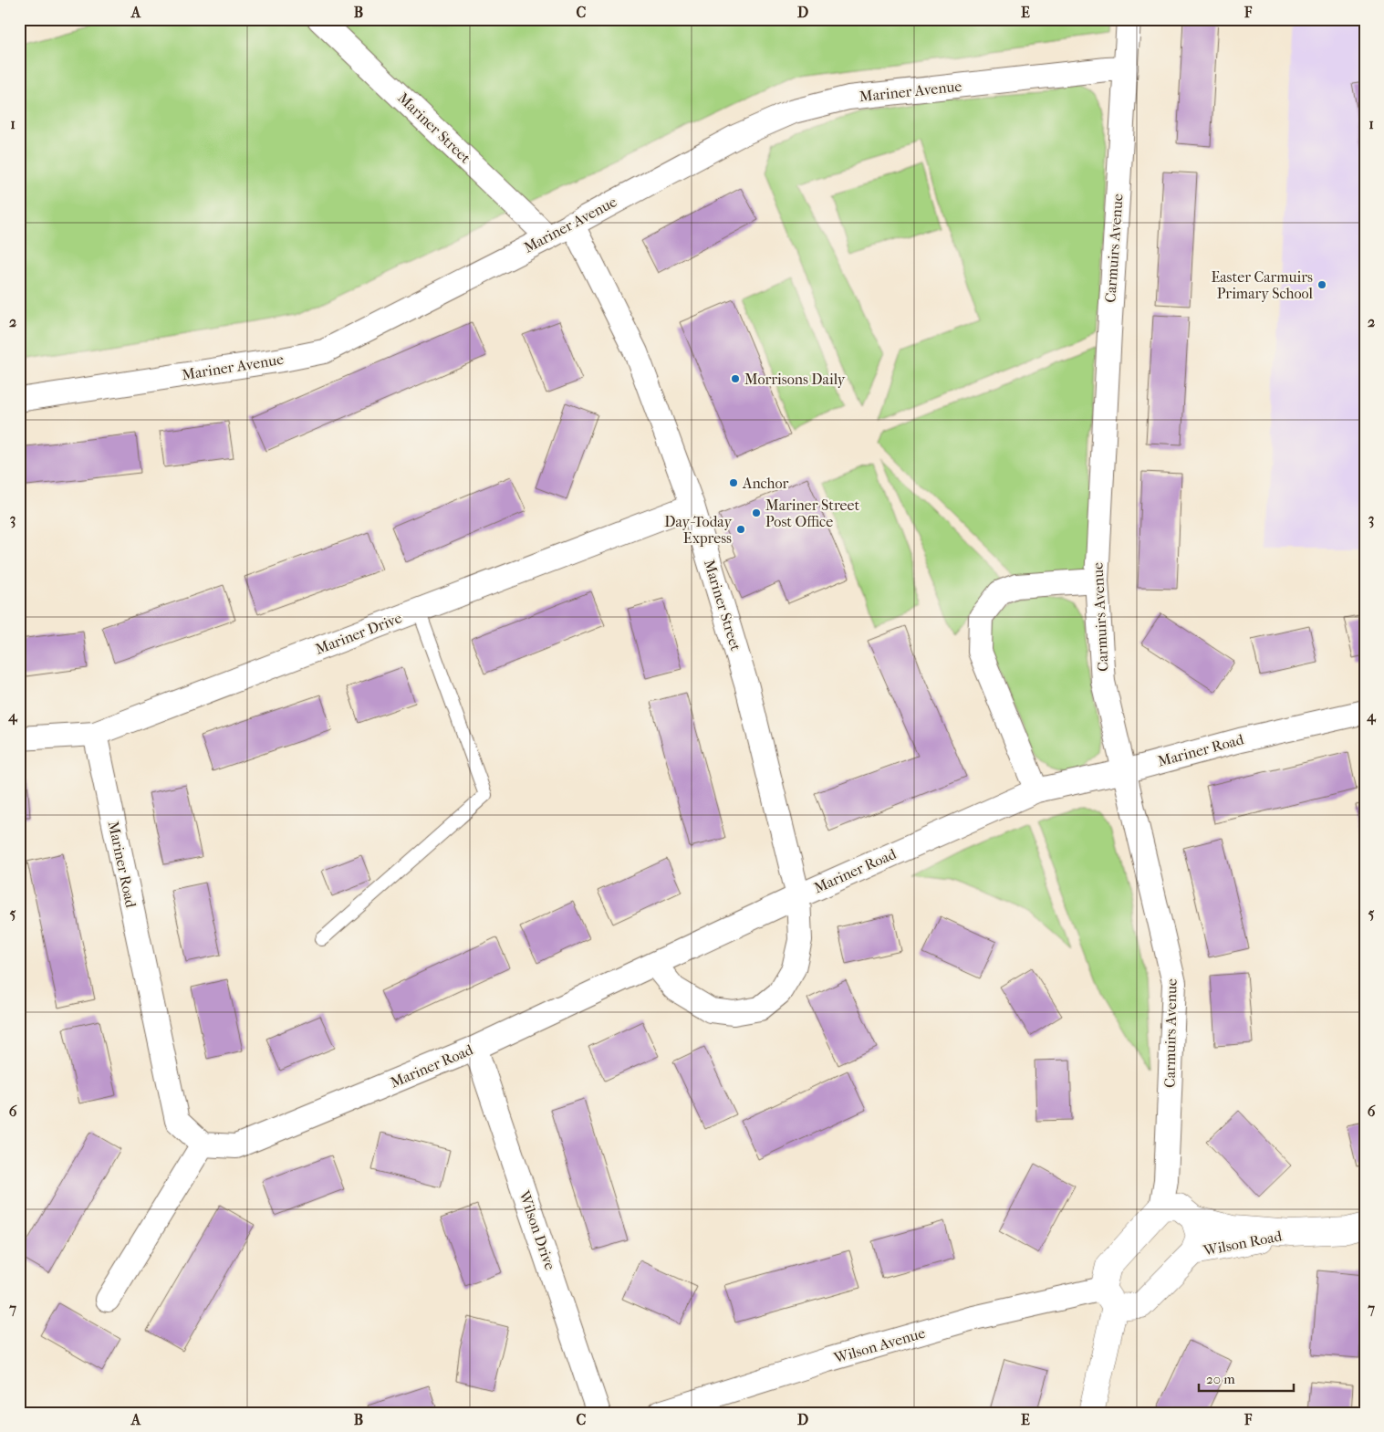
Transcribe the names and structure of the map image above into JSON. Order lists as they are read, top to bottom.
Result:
{
  "streets": {
    "street": [
      "Mariner Avenue",
      "Mariner Street",
      "Carmuirs Avenue",
      "Mariner Drive",
      "Mariner Road",
      "Wilson Drive",
      "Wilson Road",
      "Wilson Avenue"
    ]
  },
  "crossings": [
    ["Mariner Avenue", "Mariner Street"],
    ["Mariner Avenue", "Carmuirs Avenue"],
    ["Mariner Street", "Mariner Drive"],
    ["Mariner Street", "Mariner Road"],
    ["Carmuirs Avenue", "Mariner Road"],
    ["Carmuirs Avenue", "Wilson Road"],
    ["Mariner Drive", "Mariner Road"],
    ["Mariner Road", "Wilson Drive"]
  ],
  "places": [
    "Easter Carmuirs Primary School",
    "Morrisons Daily",
    "Anchor",
    "Mariner Street Post Office",
    "Day-Today Express"
  ],
  "scale_bar": "20 m",
  "grid": {
    "columns": [
      "A",
      "B",
      "C",
      "D",
      "E",
      "F"
    ],
    "rows": [
      "1",
      "2",
      "3",
      "4",
      "5",
      "6",
      "7"
    ]
  }
}
